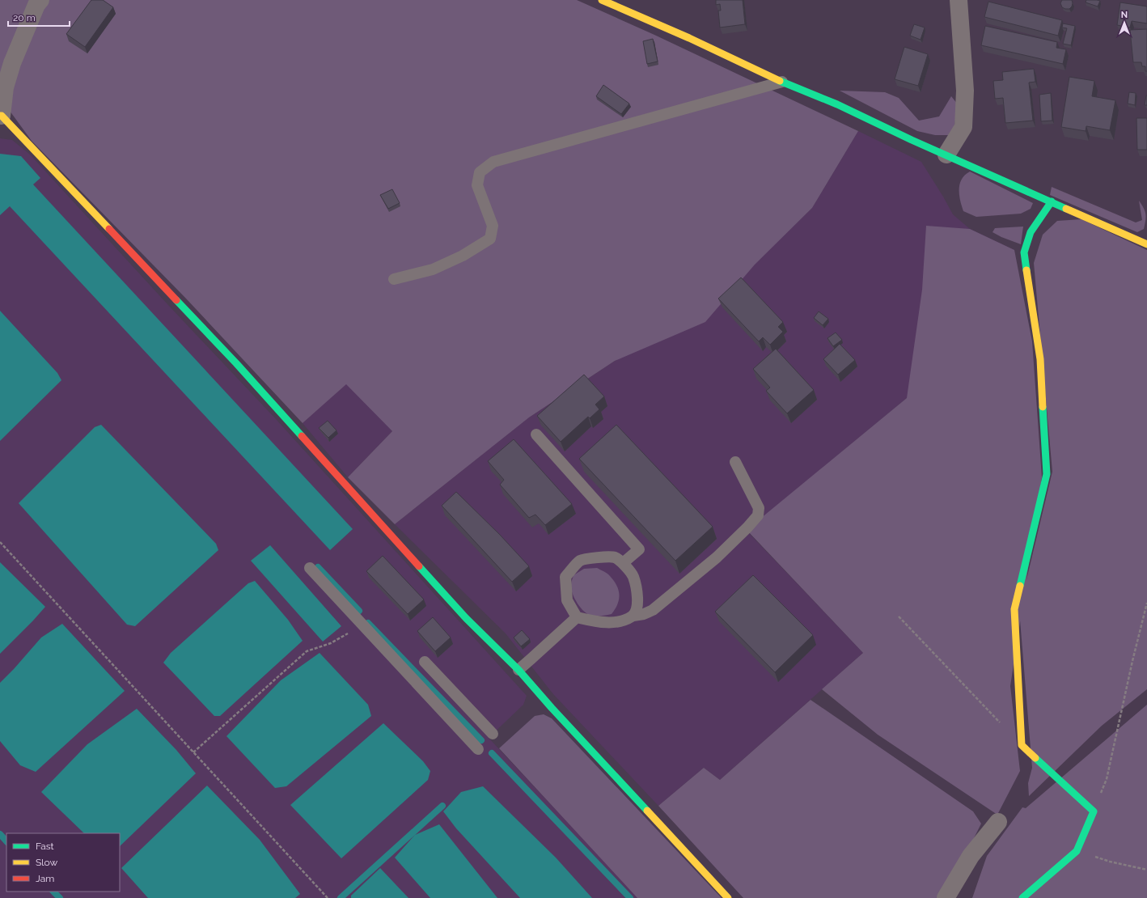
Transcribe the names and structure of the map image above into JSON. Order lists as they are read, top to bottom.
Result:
{
  "legend": ["Fast", "Slow", "Jam"],
  "scale_bar": "20 m",
  "north": "top"
}
